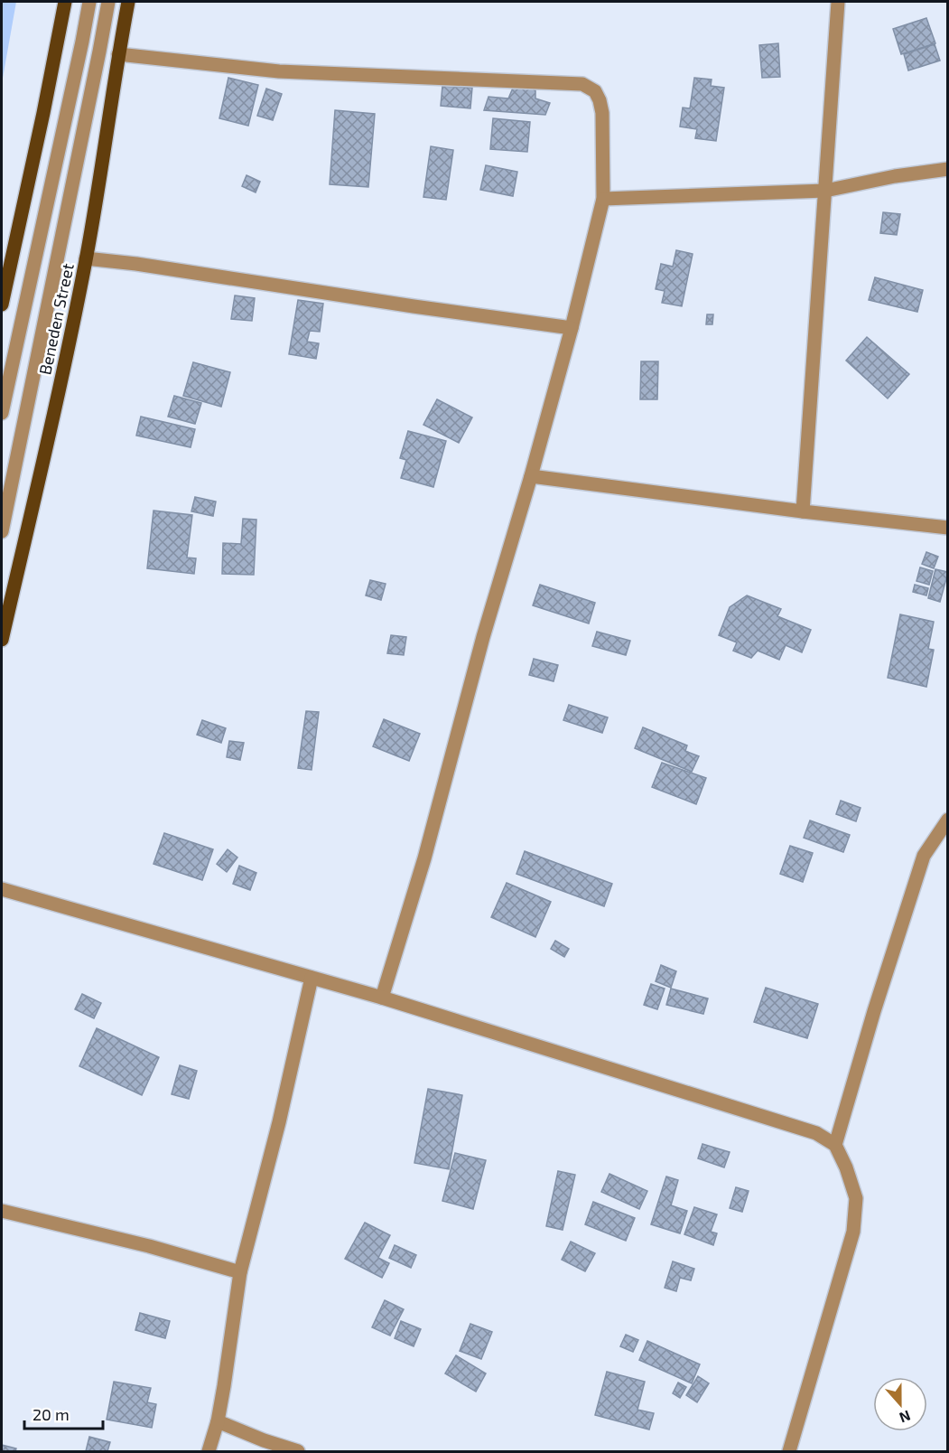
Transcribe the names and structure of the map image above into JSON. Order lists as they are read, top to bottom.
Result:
{
  "streets": {
    "main road": ["Beneden Street"]
  },
  "scale_bar": "20 m",
  "north": "bottom"
}
